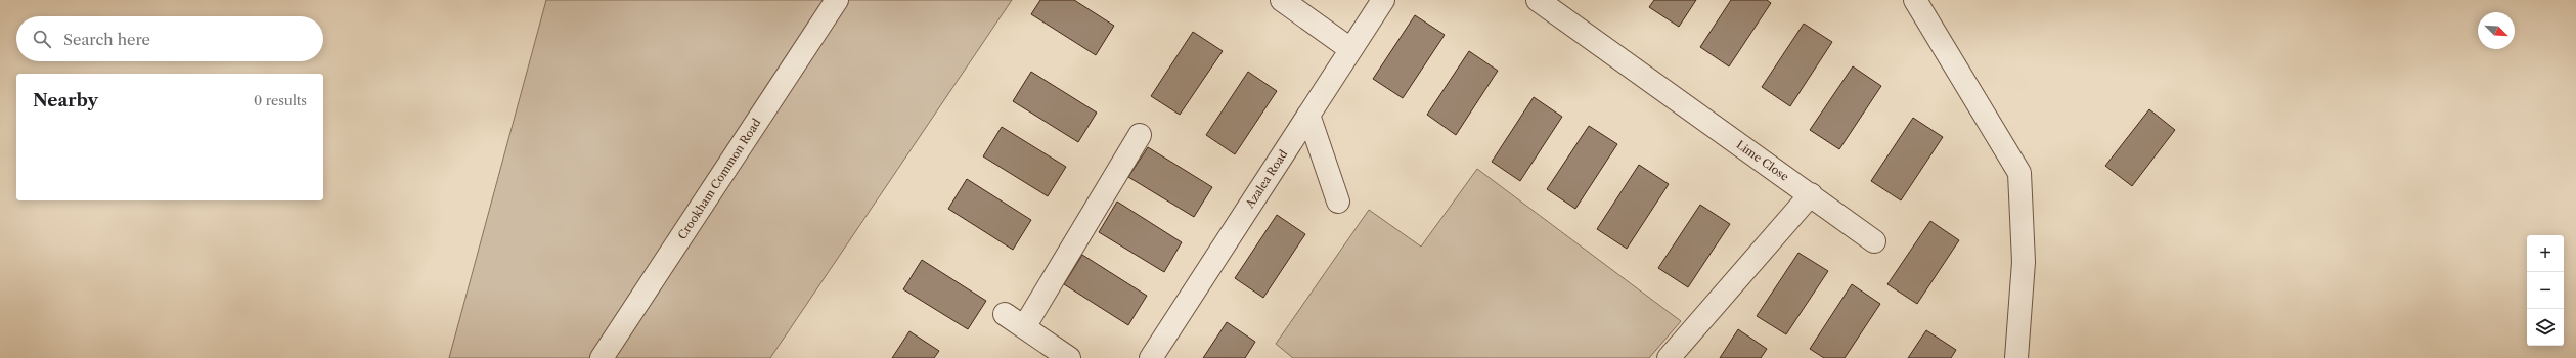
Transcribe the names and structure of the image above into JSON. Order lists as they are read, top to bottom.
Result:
{
  "streets": {
    "street": ["Lime Close", "Crookham Common Road", "Azalea Road"]
  },
  "north": "bottom right",
  "page": {
    "search": "Search here",
    "heading": ["Nearby", "0 results"],
    "map_buttons": ["+", "−"]
  }
}
